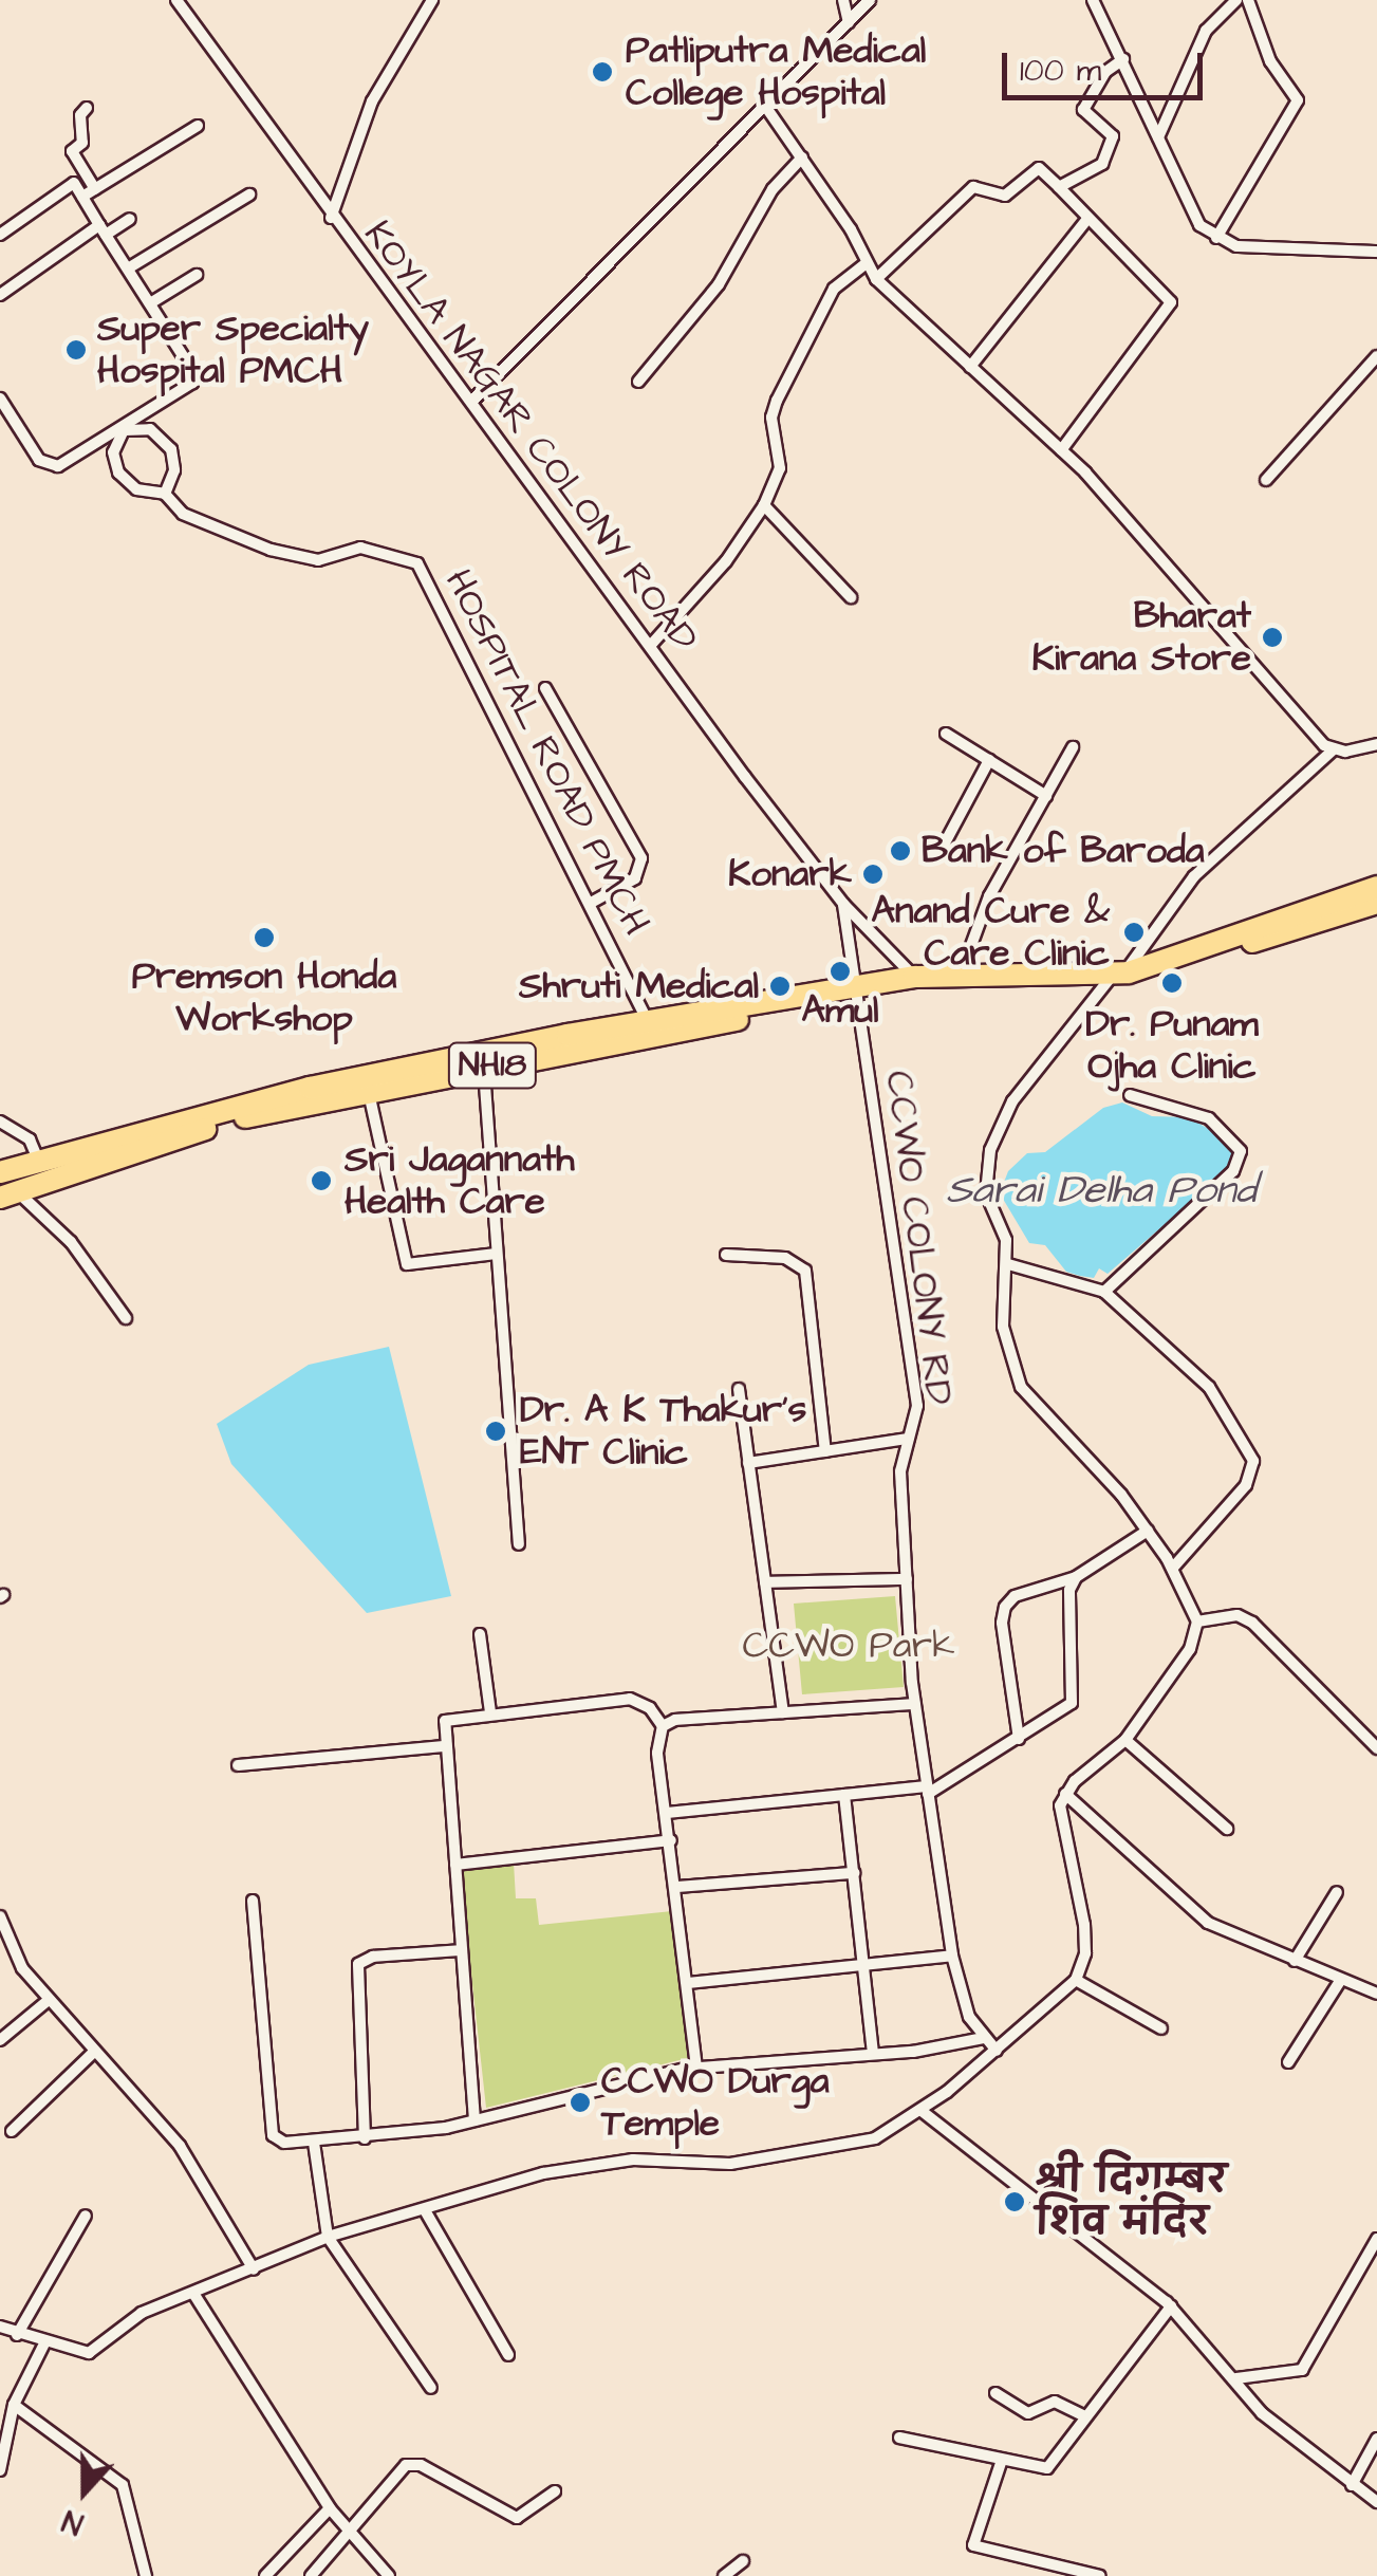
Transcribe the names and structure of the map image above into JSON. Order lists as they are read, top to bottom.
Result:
{
  "streets": {
    "highway": ["NH18"],
    "street": ["KOYLA NAGAR COLONY ROAD", "HOSPITAL ROAD PMCH", "CCWO COLONY RD"]
  },
  "crossings": [
    ["KOYLA NAGAR COLONY ROAD", "NH18"],
    ["KOYLA NAGAR COLONY ROAD", "CCWO COLONY RD"],
    ["HOSPITAL ROAD PMCH", "NH18"],
    ["NH18", "CCWO COLONY RD"]
  ],
  "water": ["Sarai Delha Pond"],
  "parks": ["CCWO Park"],
  "places": [
    "Patliputra Medical College Hospital",
    "Super Specialty Hospital PMCH",
    "Bharat Kirana Store",
    "Bank of Baroda",
    "Konark",
    "Anand Cure & Care Clinic",
    "Premson Honda Workshop",
    "Amul",
    "Dr. Punam Ojha Clinic",
    "Shruti Medical",
    "Sri Jagannath Health Care",
    "Dr. A K Thakur's ENT Clinic",
    "CCWO Durga Temple",
    "श्री दिगम्बर शिव मंदिर"
  ],
  "scale_bar": "100 m",
  "north": "bottom"
}
